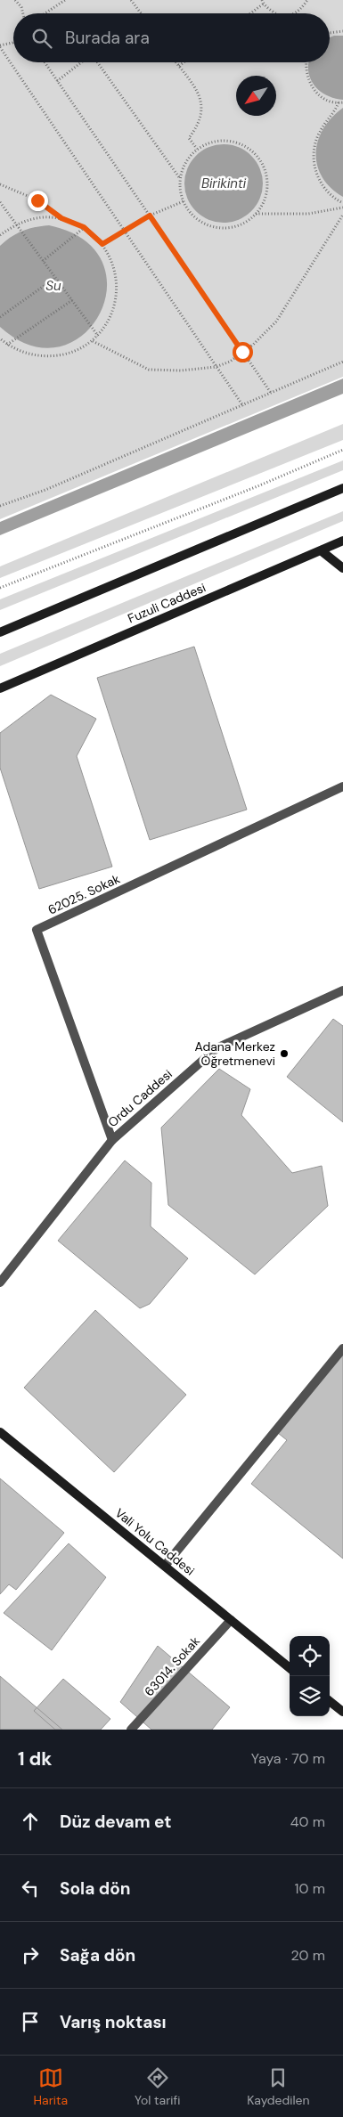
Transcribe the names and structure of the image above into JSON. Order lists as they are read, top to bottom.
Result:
{
  "streets": {
    "main road": ["Fuzuli Caddesi", "Vali Yolu Caddesi"],
    "street": ["62025. Sokak", "Ordu Caddesi", "63014. Sokak"]
  },
  "crossings": [
    ["62025. Sokak", "Ordu Caddesi"],
    ["Vali Yolu Caddesi", "63014. Sokak"]
  ],
  "water": ["Birikinti", "Su"],
  "places": ["Adana Merkez Öğretmenevi"],
  "north": "bottom left",
  "page": {
    "search": "Burada ara",
    "heading": ["1 dk", "Yaya · 70 m"],
    "list": [
      ["Düz devam et", "40 m"],
      ["Sola dön", "10 m"],
      ["Sağa dön", "20 m"],
      "Varış noktası"
    ],
    "nav": ["Harita", "Yol tarifi", "Kaydedilen"]
  }
}
